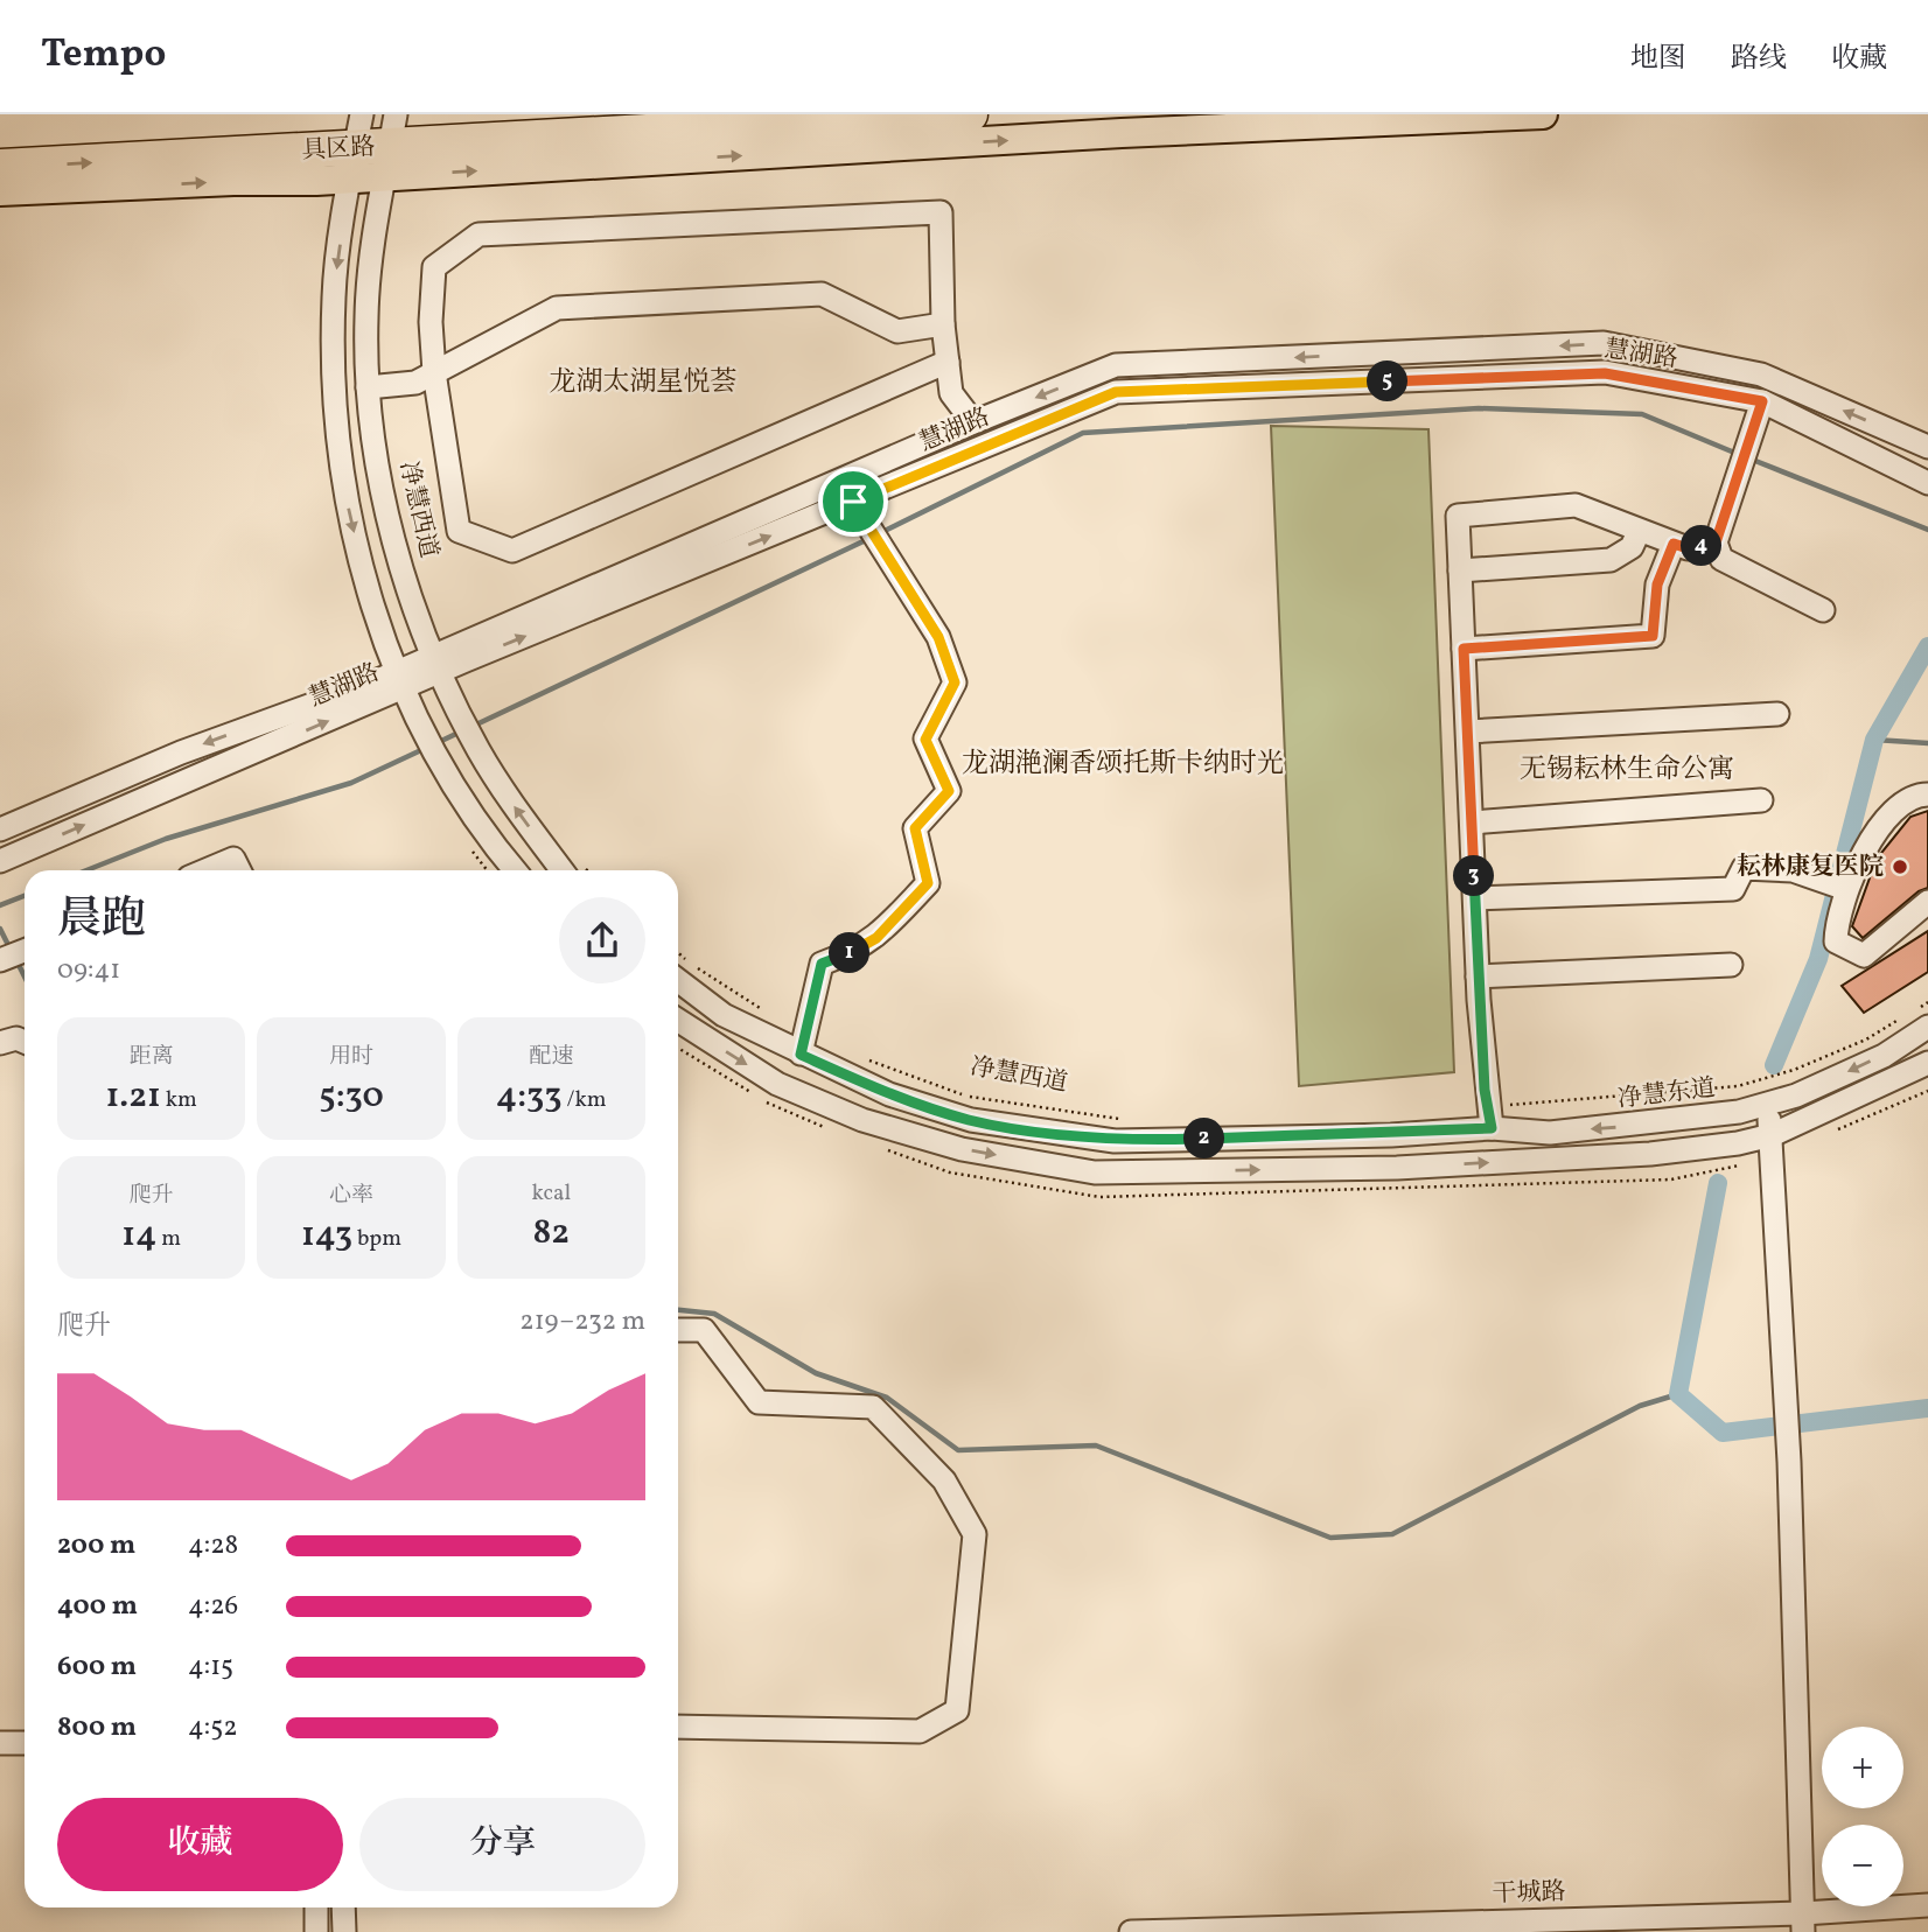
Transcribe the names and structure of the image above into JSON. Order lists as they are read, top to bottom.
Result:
{
  "streets": {
    "highway": ["具区路"],
    "street": [
      "慧湖路",
      "净慧西道",
      "净慧东道",
      "干城路"
    ]
  },
  "crossings": [
    ["具区路", "净慧西道"],
    ["慧湖路", "净慧西道"],
    ["净慧西道", "净慧东道"]
  ],
  "one_way": ["具区路"],
  "districts": ["龙湖太湖星悦荟", "龙湖滟澜香颂托斯卡纳时光", "无锡耘林生命公寓"],
  "places": ["耘林康复医院"],
  "page": {
    "header": "Tempo",
    "nav": ["地图", "路线", "收藏"],
    "pins": [
      "5",
      "4",
      "3",
      "1",
      "2"
    ],
    "heading": ["晨跑", "09:41"],
    "stats": [
      ["距离", "1.21 km"],
      ["用时", "5:30"],
      ["配速", "4:33 /km"],
      ["爬升", "14 m"],
      ["心率", "143 bpm"],
      ["kcal", "82"]
    ],
    "chart": ["爬升", "219–232 m"],
    "list": [
      {
        "name": "200 m",
        "note": "4:28"
      },
      {
        "name": "400 m",
        "note": "4:26"
      },
      {
        "name": "600 m",
        "note": "4:15"
      },
      {
        "name": "800 m",
        "note": "4:52"
      }
    ],
    "map_buttons": ["+", "−"],
    "buttons": ["收藏", "分享"]
  }
}
